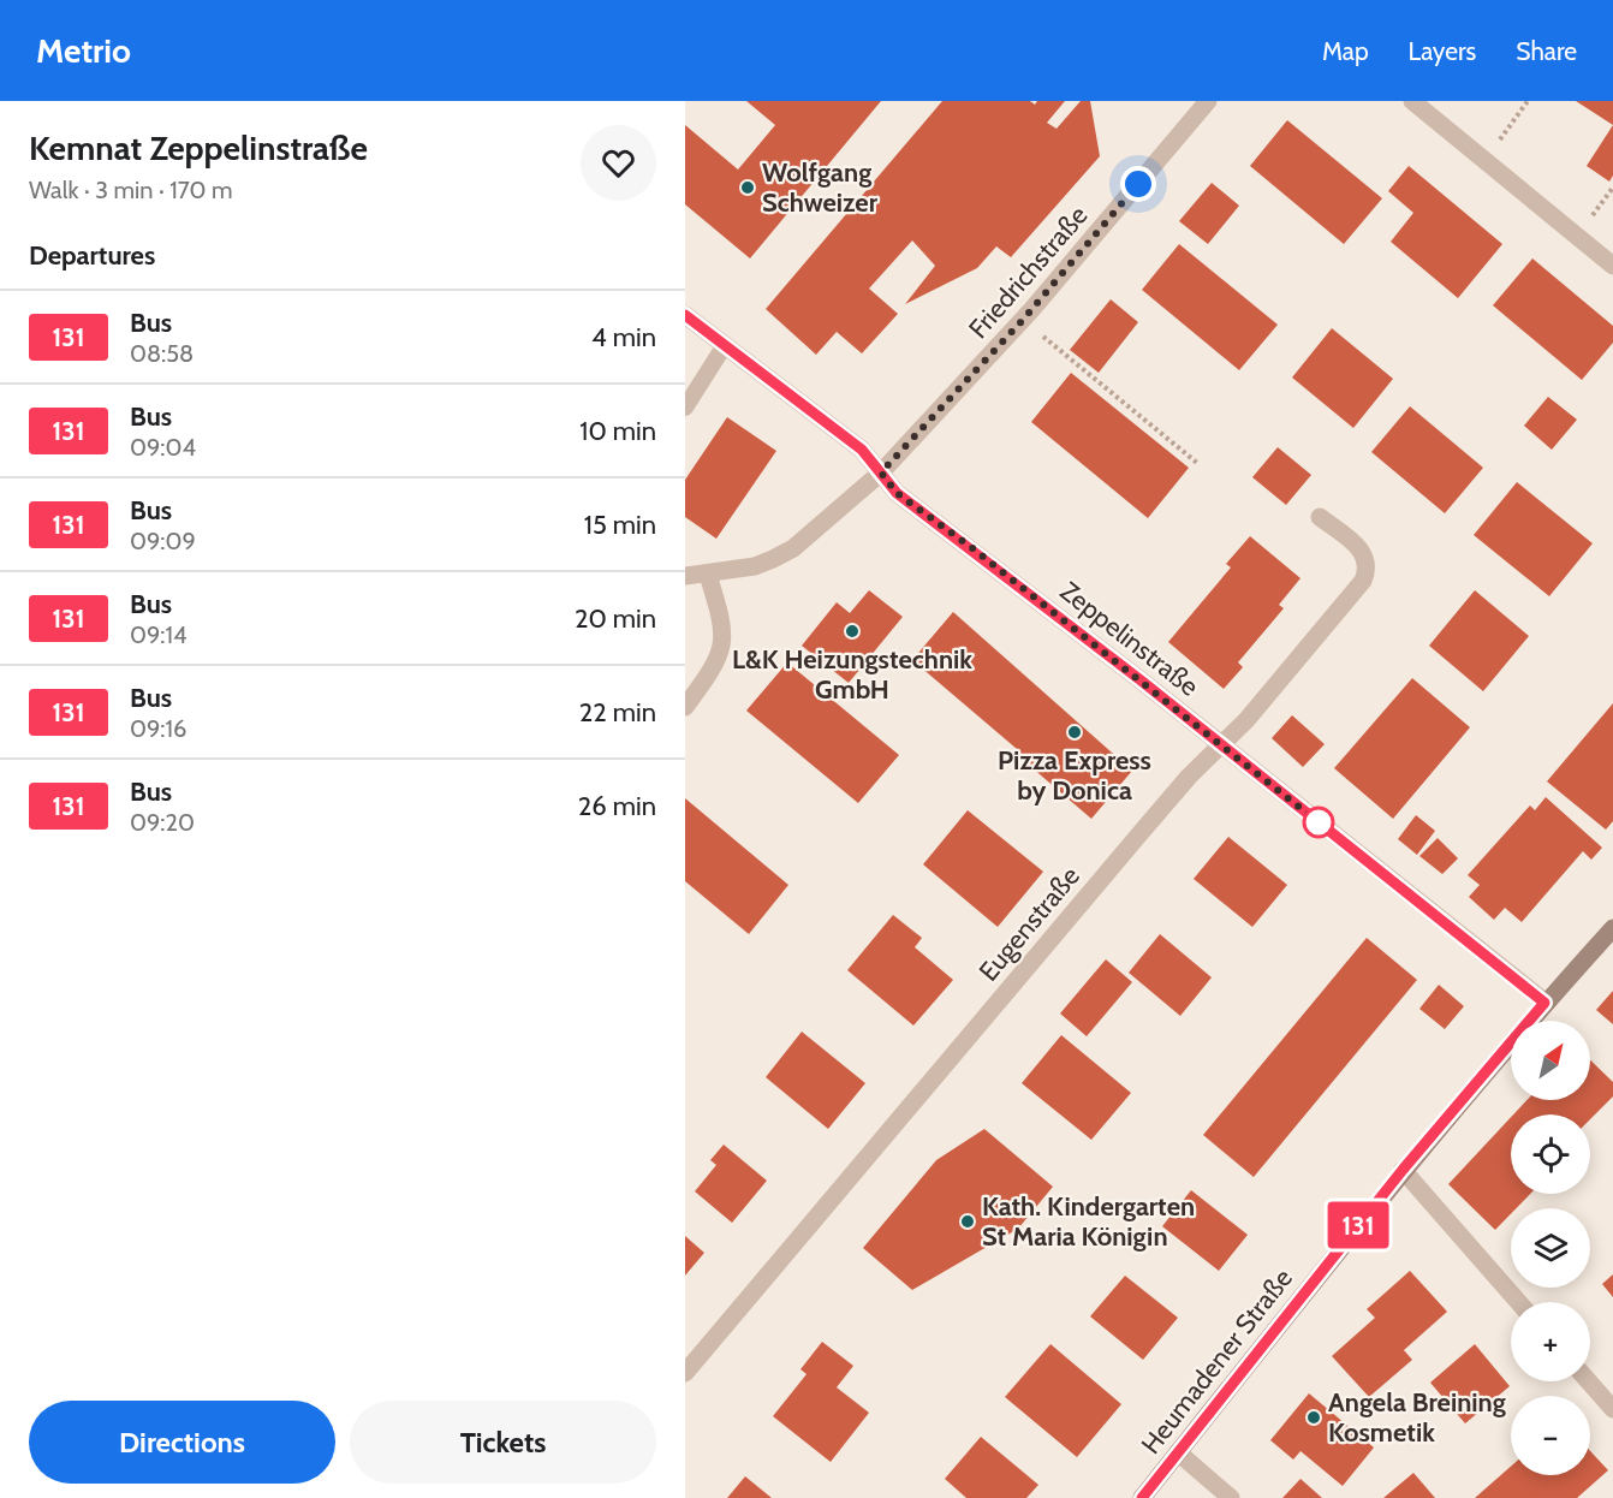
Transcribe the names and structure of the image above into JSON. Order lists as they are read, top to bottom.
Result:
{
  "streets": {
    "main road": ["Heumadener Straße"],
    "street": ["Friedrichstraße", "Zeppelinstraße", "Eugenstraße"]
  },
  "crossings": [
    ["Friedrichstraße", "Zeppelinstraße"],
    ["Zeppelinstraße", "Eugenstraße"],
    ["Zeppelinstraße", "Heumadener Straße"]
  ],
  "places": [
    "Wolfgang Schweizer",
    "L&K Heizungstechnik GmbH",
    "Pizza Express by Donica",
    "Kath. Kindergarten St Maria Königin",
    "Angela Breining Kosmetik"
  ],
  "lines": ["bus line 131"],
  "north": "top right",
  "page": {
    "header": "Metrio",
    "nav": ["Map", "Layers", "Share"],
    "heading": [
      ["Kemnat Zeppelinstraße", "Walk · 3 min · 170 m"],
      "Departures"
    ],
    "on_map": "131",
    "list": [
      {
        "mark": "131",
        "name": "Bus",
        "note": "08:58",
        "value": "4 min"
      },
      {
        "mark": "131",
        "name": "Bus",
        "note": "09:04",
        "value": "10 min"
      },
      {
        "mark": "131",
        "name": "Bus",
        "note": "09:09",
        "value": "15 min"
      },
      {
        "mark": "131",
        "name": "Bus",
        "note": "09:14",
        "value": "20 min"
      },
      {
        "mark": "131",
        "name": "Bus",
        "note": "09:16",
        "value": "22 min"
      },
      {
        "mark": "131",
        "name": "Bus",
        "note": "09:20",
        "value": "26 min"
      }
    ],
    "map_buttons": ["+", "−"],
    "buttons": ["Directions", "Tickets"]
  }
}
